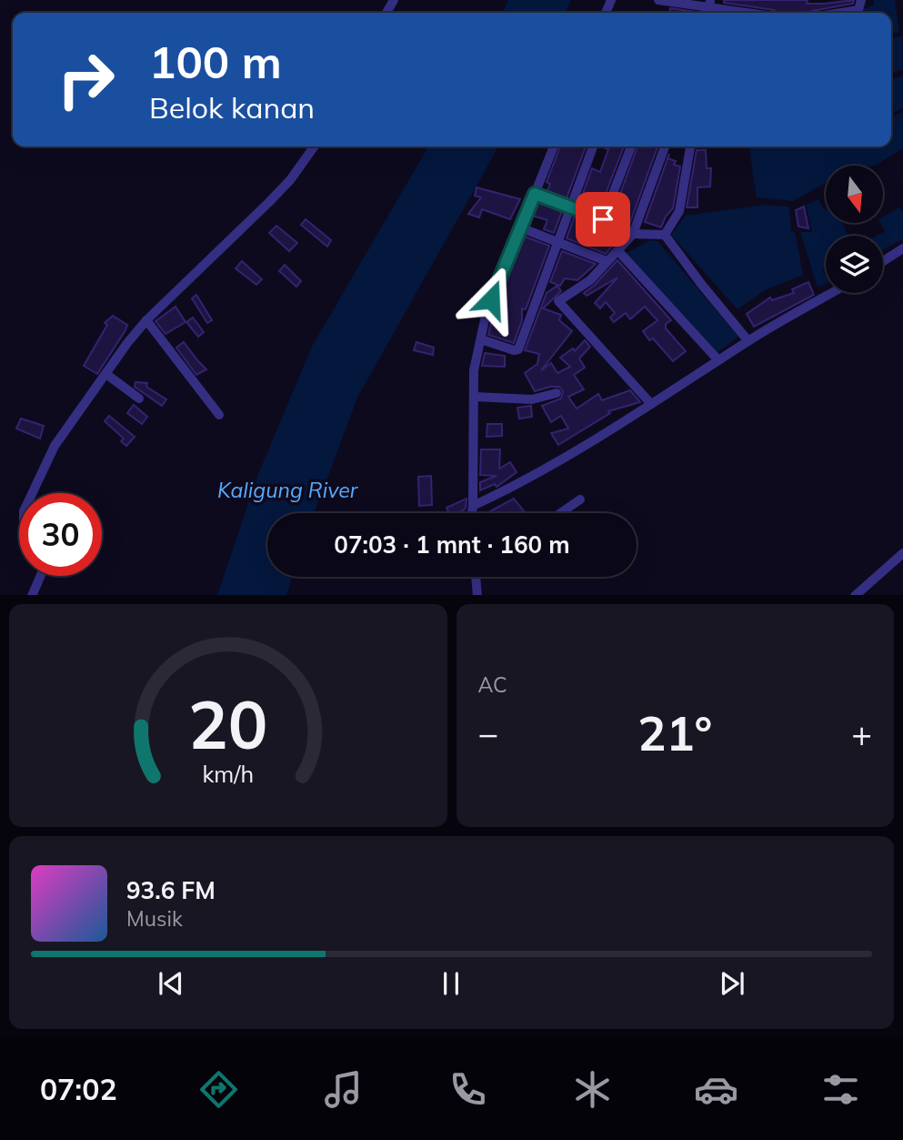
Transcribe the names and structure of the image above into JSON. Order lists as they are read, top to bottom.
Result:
{
  "water": ["Kaligung River"],
  "north": "bottom",
  "page": {
    "turn": ["100 m", "Belok kanan"],
    "limit": "30",
    "trip": "07:03 · 1 mnt · 160 m",
    "tile": "AC",
    "heat": ["−", "21°", "+"],
    "song": ["93.6 FM", "Musik"],
    "tabs": "07:02",
    "gauge": ["20", "km/h"]
  }
}
